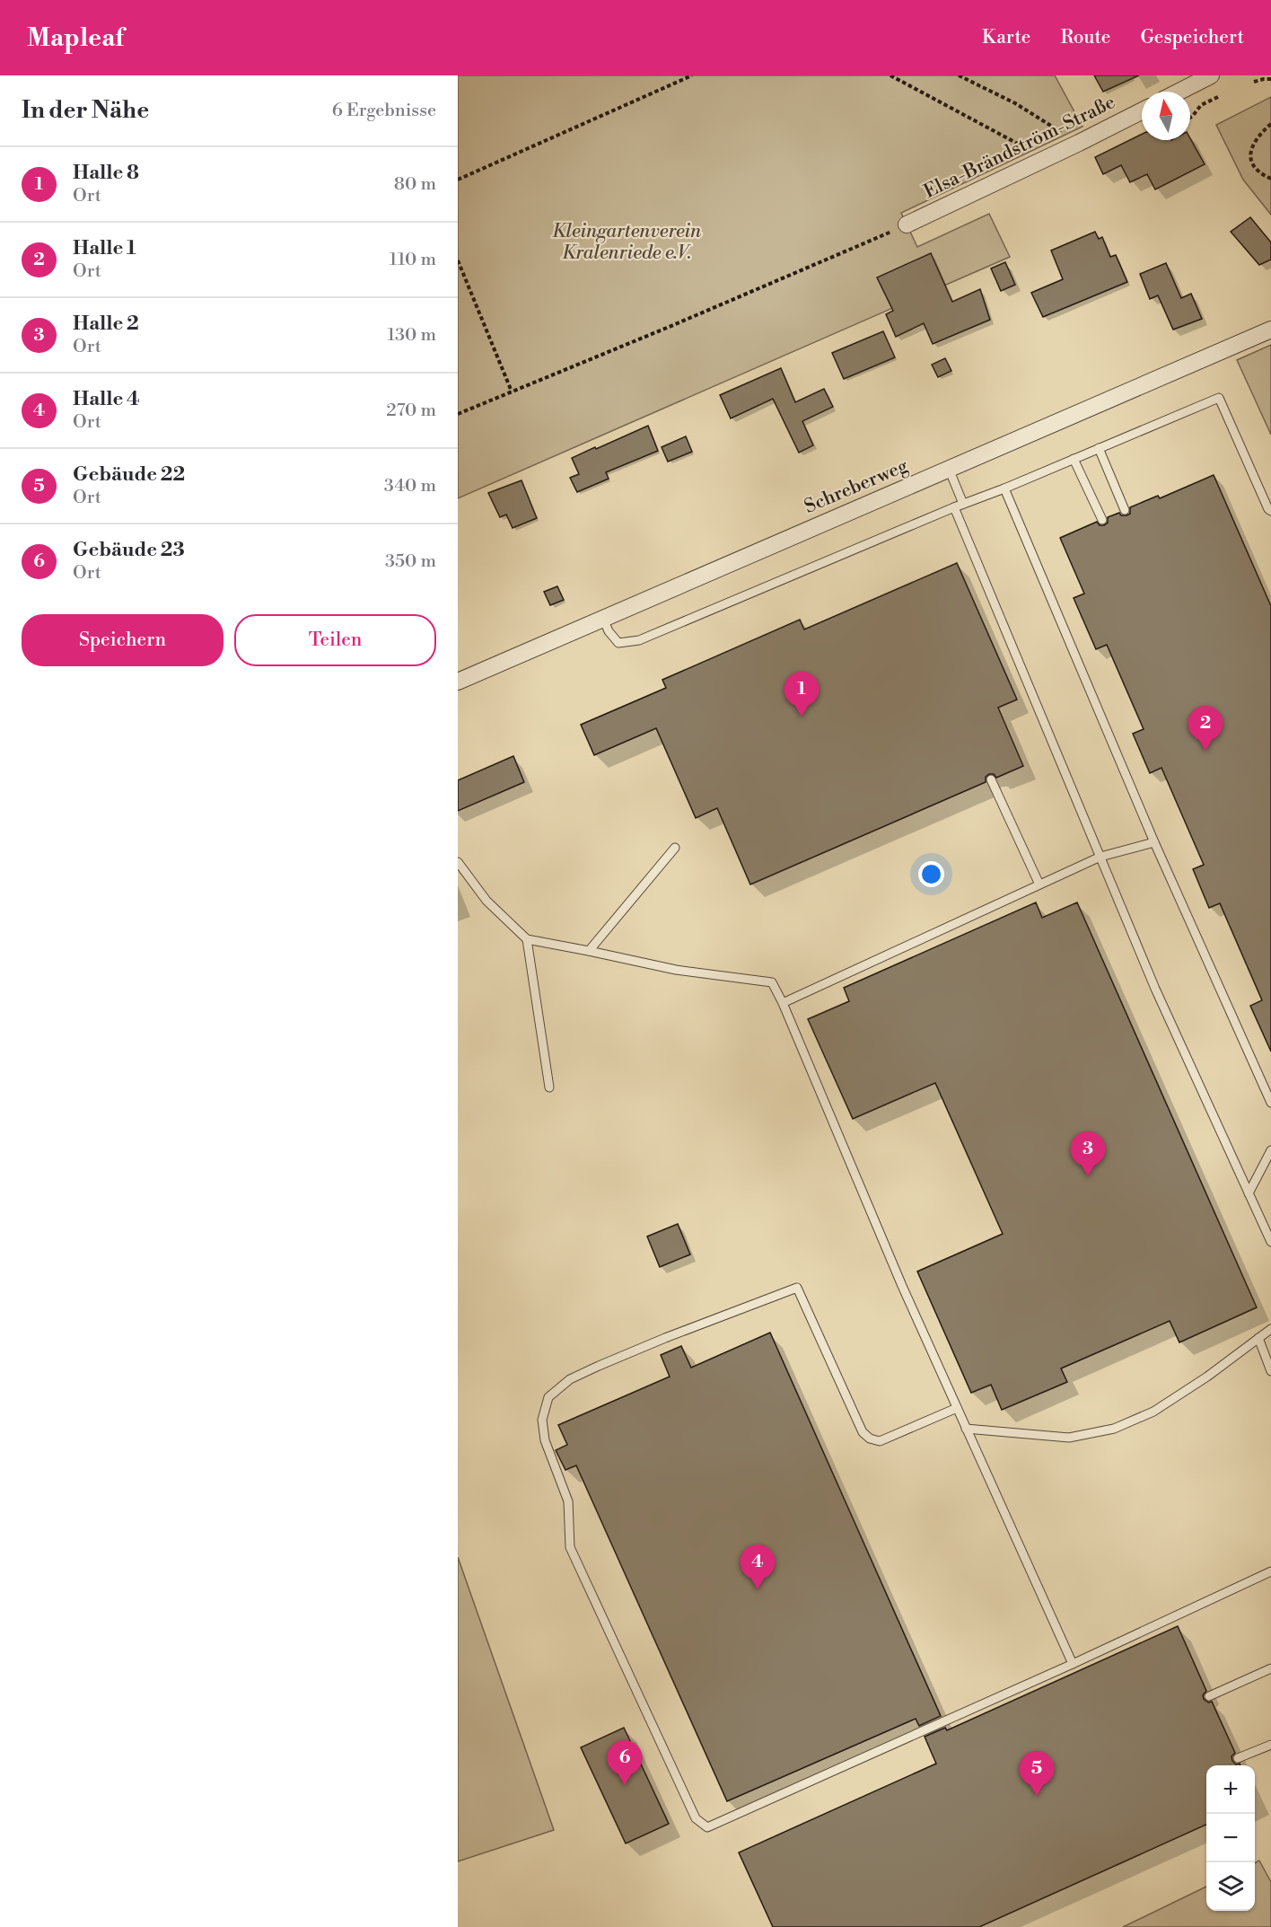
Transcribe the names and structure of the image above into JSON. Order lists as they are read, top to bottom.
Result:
{
  "streets": {
    "street": ["Elsa-Brändström-Straße", "Schreberweg"]
  },
  "parks": ["Kleingartenverein Kralenriede e.V."],
  "north": "top",
  "page": {
    "header": "Mapleaf",
    "nav": ["Karte", "Route", "Gespeichert"],
    "heading": ["In der Nähe", "6 Ergebnisse"],
    "list": [
      {
        "mark": "1",
        "name": "Halle 8",
        "note": "Ort",
        "value": "80 m"
      },
      {
        "mark": "2",
        "name": "Halle 1",
        "note": "Ort",
        "value": "110 m"
      },
      {
        "mark": "3",
        "name": "Halle 2",
        "note": "Ort",
        "value": "130 m"
      },
      {
        "mark": "4",
        "name": "Halle 4",
        "note": "Ort",
        "value": "270 m"
      },
      {
        "mark": "5",
        "name": "Gebäude 22",
        "note": "Ort",
        "value": "340 m"
      },
      {
        "mark": "6",
        "name": "Gebäude 23",
        "note": "Ort",
        "value": "350 m"
      }
    ],
    "buttons": ["Speichern", "Teilen"],
    "pins": [
      "1",
      "2",
      "3",
      "4",
      "6",
      "5"
    ],
    "map_buttons": ["+", "−"]
  }
}
